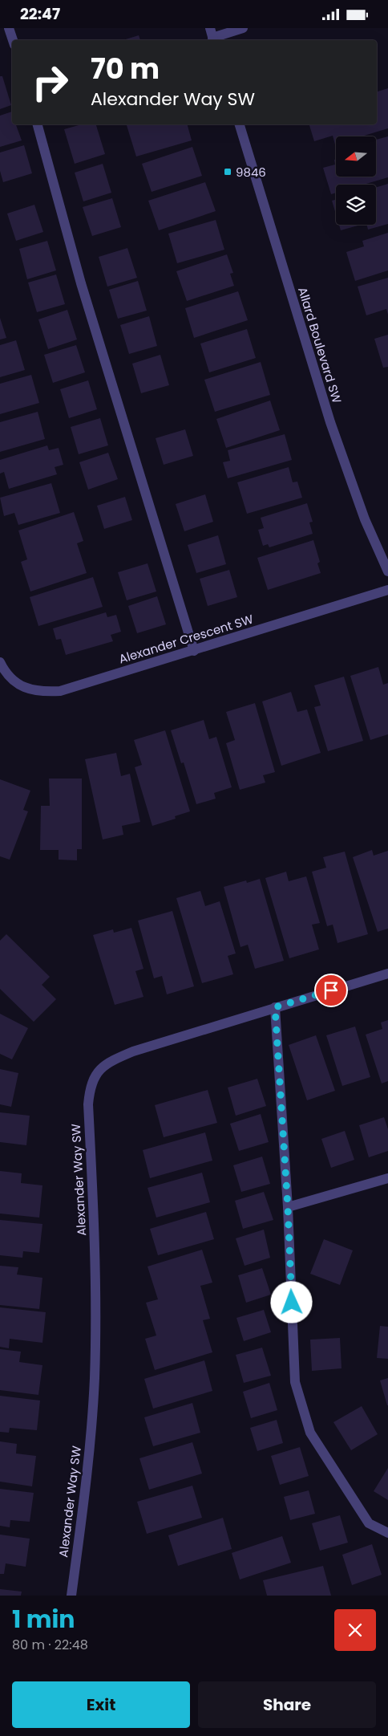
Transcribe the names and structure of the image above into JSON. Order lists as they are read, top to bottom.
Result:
{
  "streets": {
    "street": ["Allard Boulevard SW", "Alexander Crescent SW", "Alexander Way SW"]
  },
  "places": {
    "transit": ["9846"]
  },
  "north": "left",
  "page": {
    "status": "22:47",
    "turn": ["70 m", "Alexander Way SW"],
    "heading": ["1 min", "80 m · 22:48"],
    "buttons": ["Exit", "Share"]
  }
}
